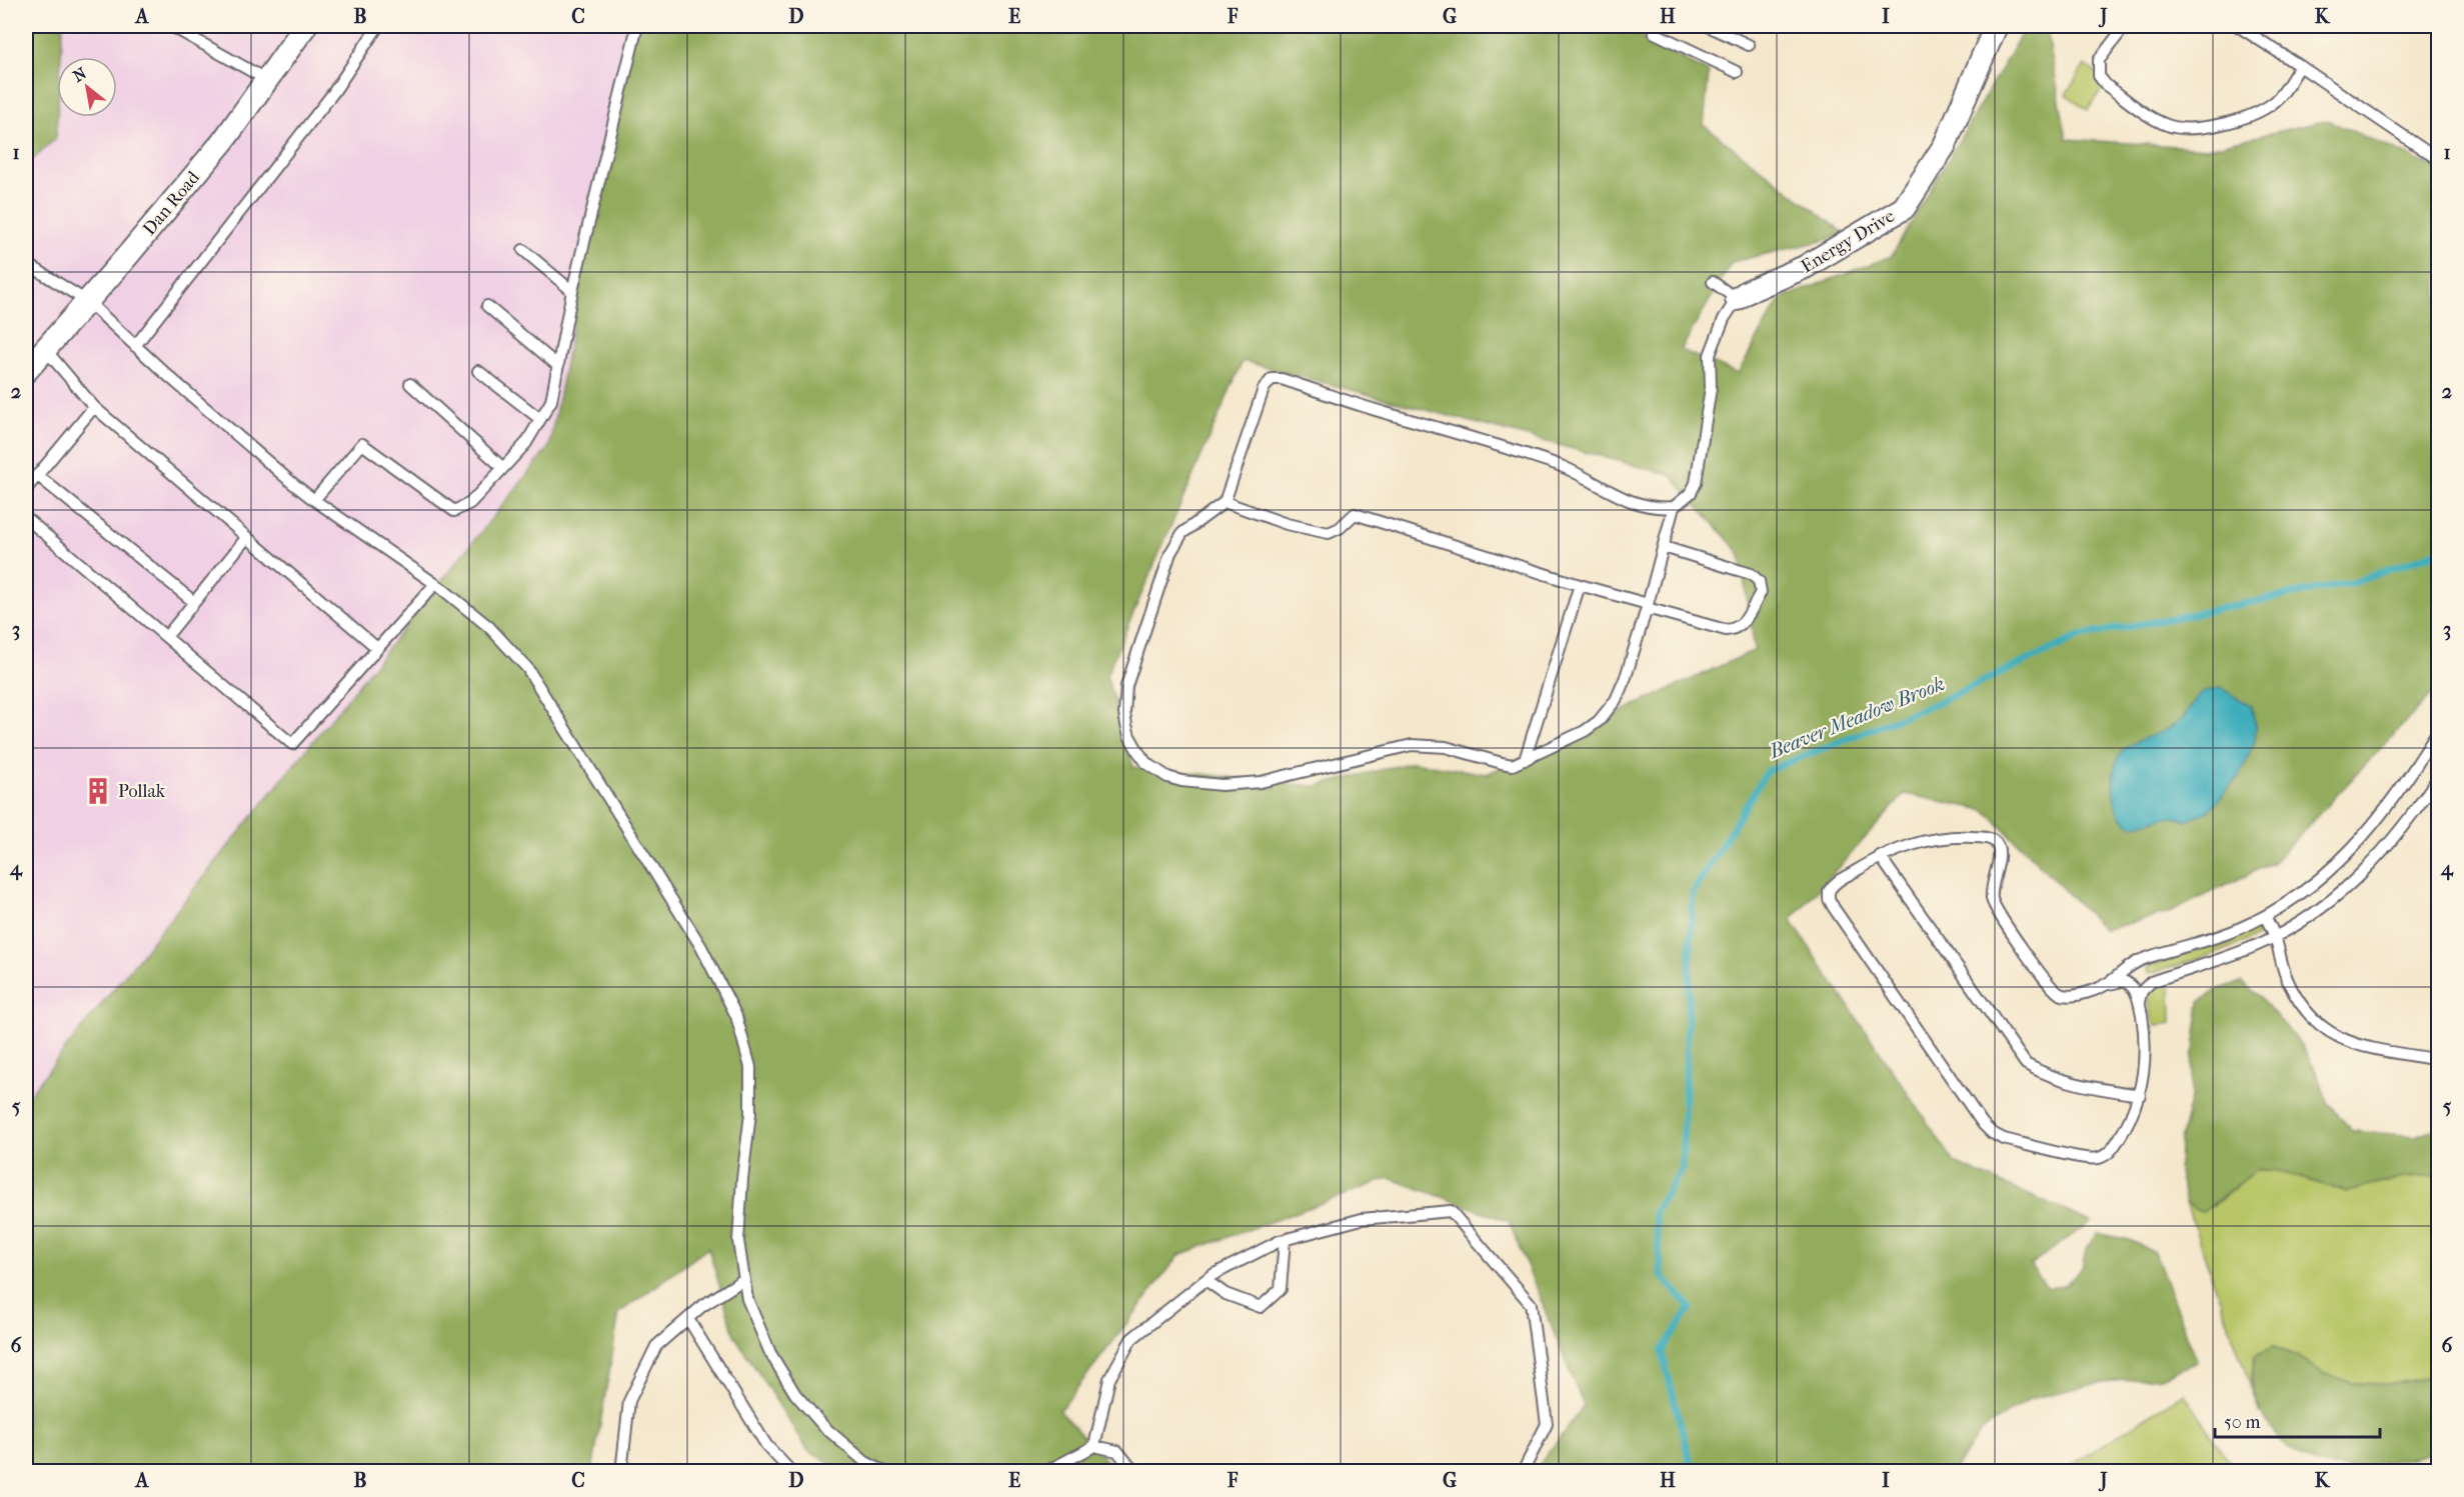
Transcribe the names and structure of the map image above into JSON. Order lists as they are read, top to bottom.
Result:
{
  "streets": {
    "street": ["Dan Road", "Energy Drive"]
  },
  "water": ["Beaver Meadow Brook"],
  "places": {
    "building": ["Pollak"]
  },
  "scale_bar": "50 m",
  "north": "top left",
  "grid": {
    "columns": [
      "A",
      "B",
      "C",
      "D",
      "E",
      "F",
      "G",
      "H",
      "I",
      "J",
      "K"
    ],
    "rows": [
      "1",
      "2",
      "3",
      "4",
      "5",
      "6"
    ]
  }
}
